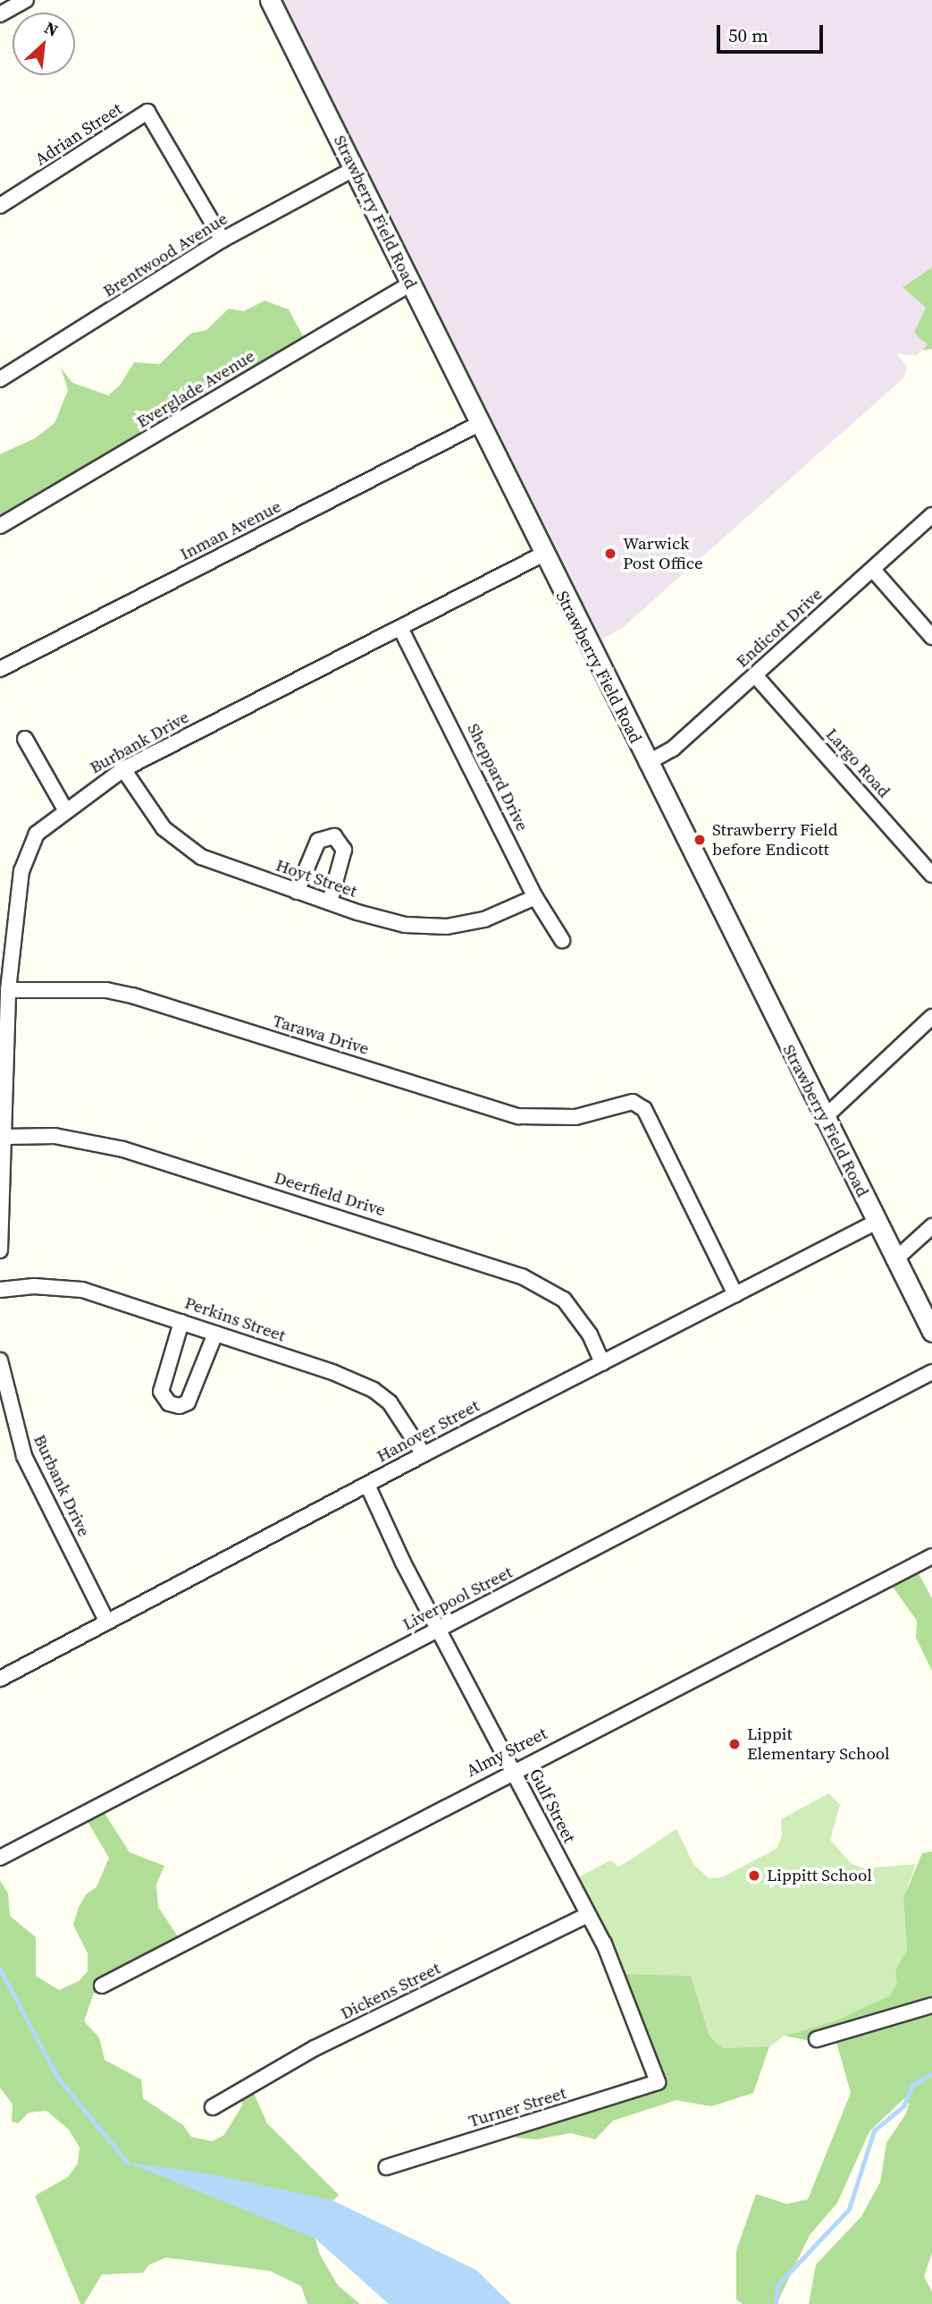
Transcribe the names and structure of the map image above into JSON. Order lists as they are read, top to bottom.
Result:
{
  "streets": {
    "street": [
      "Adrian Street",
      "Strawberry Field Road",
      "Brentwood Avenue",
      "Everglade Avenue",
      "Inman Avenue",
      "Endicott Drive",
      "Burbank Drive",
      "Largo Road",
      "Sheppard Drive",
      "Hoyt Street",
      "Tarawa Drive",
      "Deerfield Drive",
      "Perkins Street",
      "Hanover Street",
      "Liverpool Street",
      "Almy Street",
      "Gulf Street",
      "Dickens Street",
      "Turner Street"
    ]
  },
  "crossings": [
    ["Adrian Street", "Brentwood Avenue"],
    ["Strawberry Field Road", "Brentwood Avenue"],
    ["Strawberry Field Road", "Everglade Avenue"],
    ["Strawberry Field Road", "Inman Avenue"],
    ["Strawberry Field Road", "Endicott Drive"],
    ["Strawberry Field Road", "Burbank Drive"],
    ["Strawberry Field Road", "Hanover Street"],
    ["Endicott Drive", "Largo Road"],
    ["Burbank Drive", "Sheppard Drive"],
    ["Burbank Drive", "Hoyt Street"],
    ["Burbank Drive", "Tarawa Drive"],
    ["Burbank Drive", "Deerfield Drive"],
    ["Burbank Drive", "Hanover Street"],
    ["Sheppard Drive", "Hoyt Street"],
    ["Tarawa Drive", "Hanover Street"],
    ["Deerfield Drive", "Hanover Street"],
    ["Perkins Street", "Hanover Street"],
    ["Hanover Street", "Gulf Street"],
    ["Liverpool Street", "Gulf Street"],
    ["Almy Street", "Gulf Street"],
    ["Gulf Street", "Dickens Street"],
    ["Gulf Street", "Turner Street"]
  ],
  "places": [
    "Warwick Post Office",
    "Strawberry Field before Endicott",
    "Lippit Elementary School",
    "Lippitt School"
  ],
  "scale_bar": "50 m",
  "north": "top right"
}
